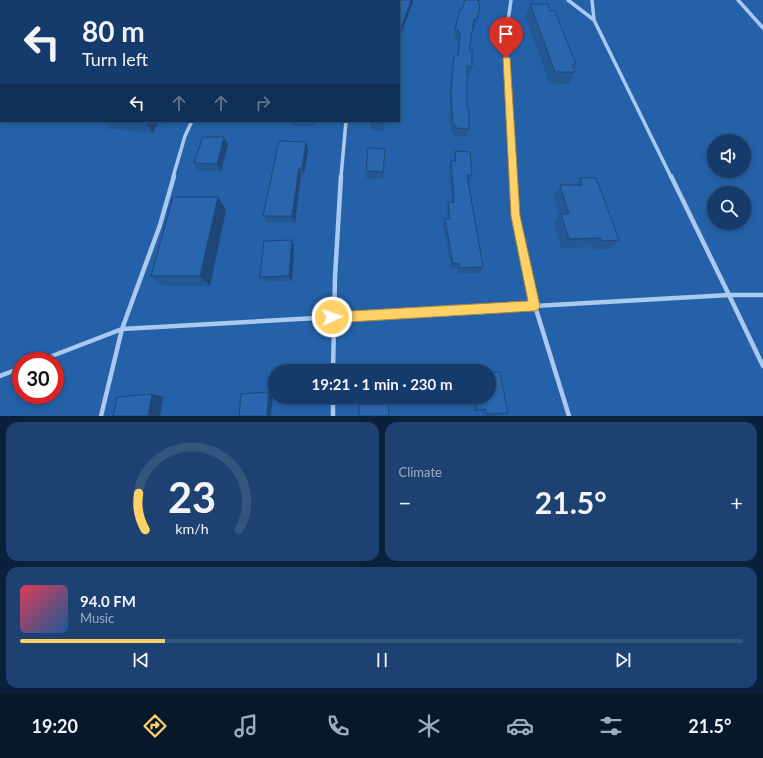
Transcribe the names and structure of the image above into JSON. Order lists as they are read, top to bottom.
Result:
{
  "page": {
    "turn": ["80 m", "Turn left"],
    "limit": "30",
    "trip": "19:21 · 1 min · 230 m",
    "tile": "Climate",
    "heat": ["−", "21.5°", "+"],
    "song": ["94.0 FM", "Music"],
    "tabs": ["19:20", "21.5°"],
    "gauge": ["23", "km/h"]
  }
}
